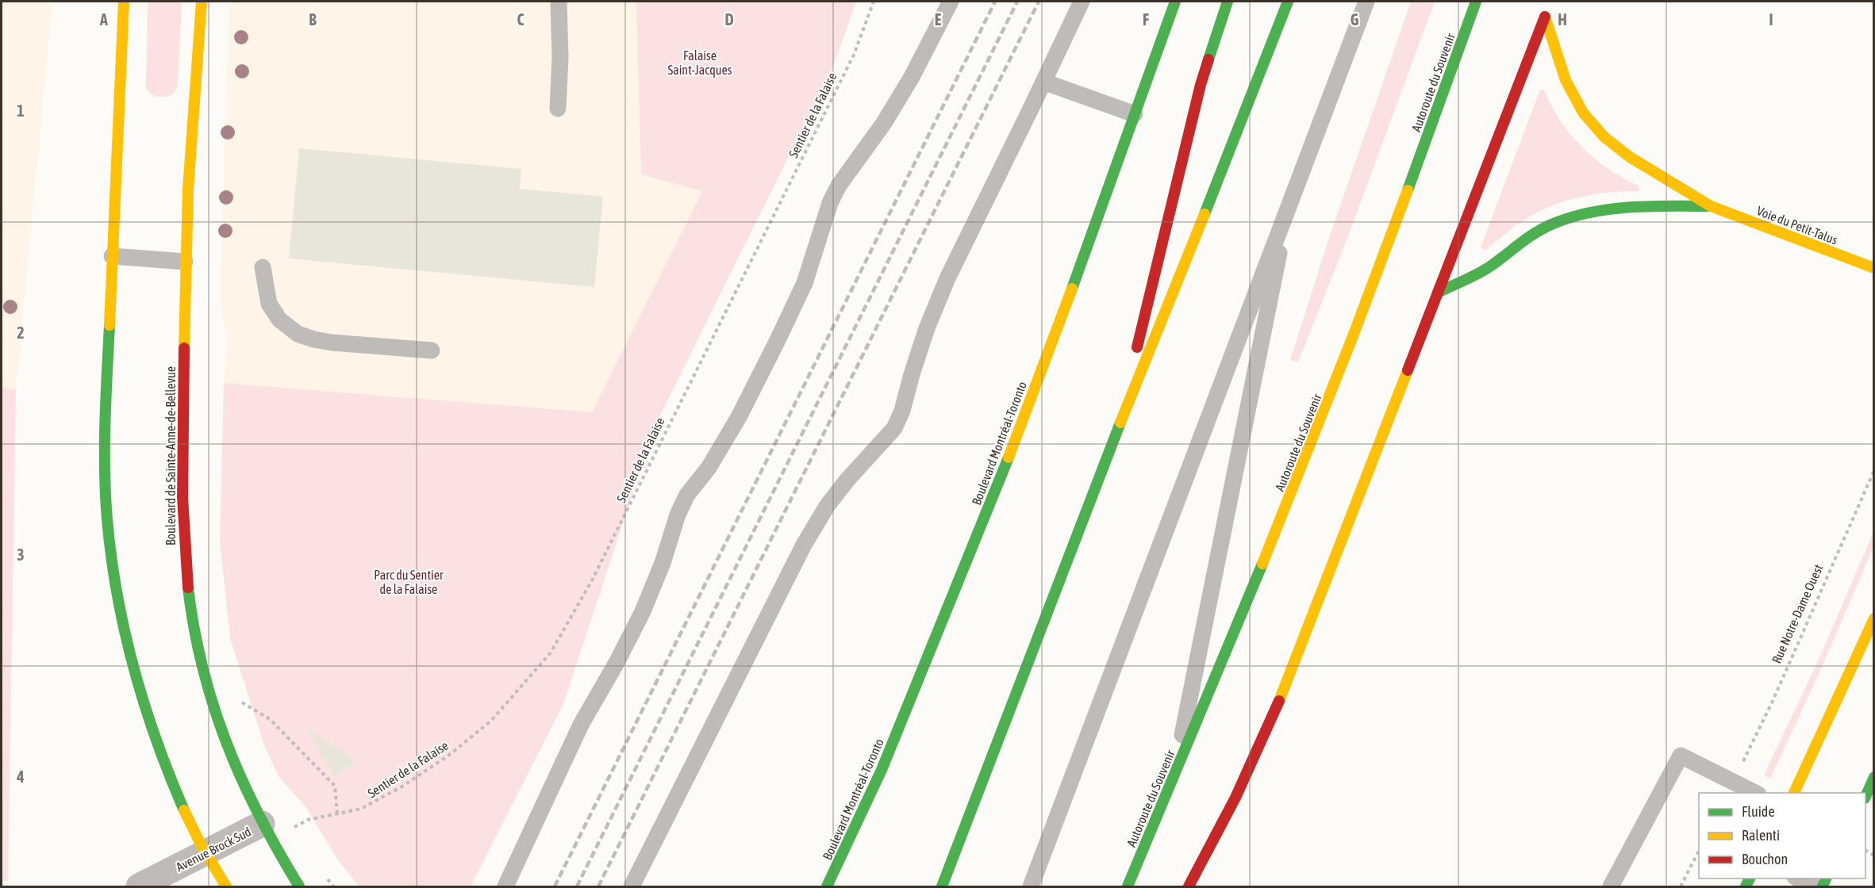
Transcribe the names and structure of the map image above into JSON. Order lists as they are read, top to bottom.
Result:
{
  "streets": {
    "main road": [
      "Autoroute du Souvenir",
      "Voie du Petit-Talus",
      "Boulevard Montréal-Toronto",
      "Boulevard de Sainte-Anne-de-Bellevue"
    ],
    "street": ["Avenue Brock Sud"],
    "path": ["Sentier de la Falaise", "Rue Notre-Dame Ouest"]
  },
  "crossings": [
    ["Boulevard de Sainte-Anne-de-Bellevue", "Avenue Brock Sud"]
  ],
  "parks": ["Falaise Saint-Jacques", "Parc du Sentier de la Falaise"],
  "legend": ["Fluide", "Ralenti", "Bouchon"],
  "grid": {
    "columns": [
      "A",
      "B",
      "C",
      "D",
      "E",
      "F",
      "G",
      "H",
      "I"
    ],
    "rows": [
      "1",
      "2",
      "3",
      "4"
    ]
  }
}
